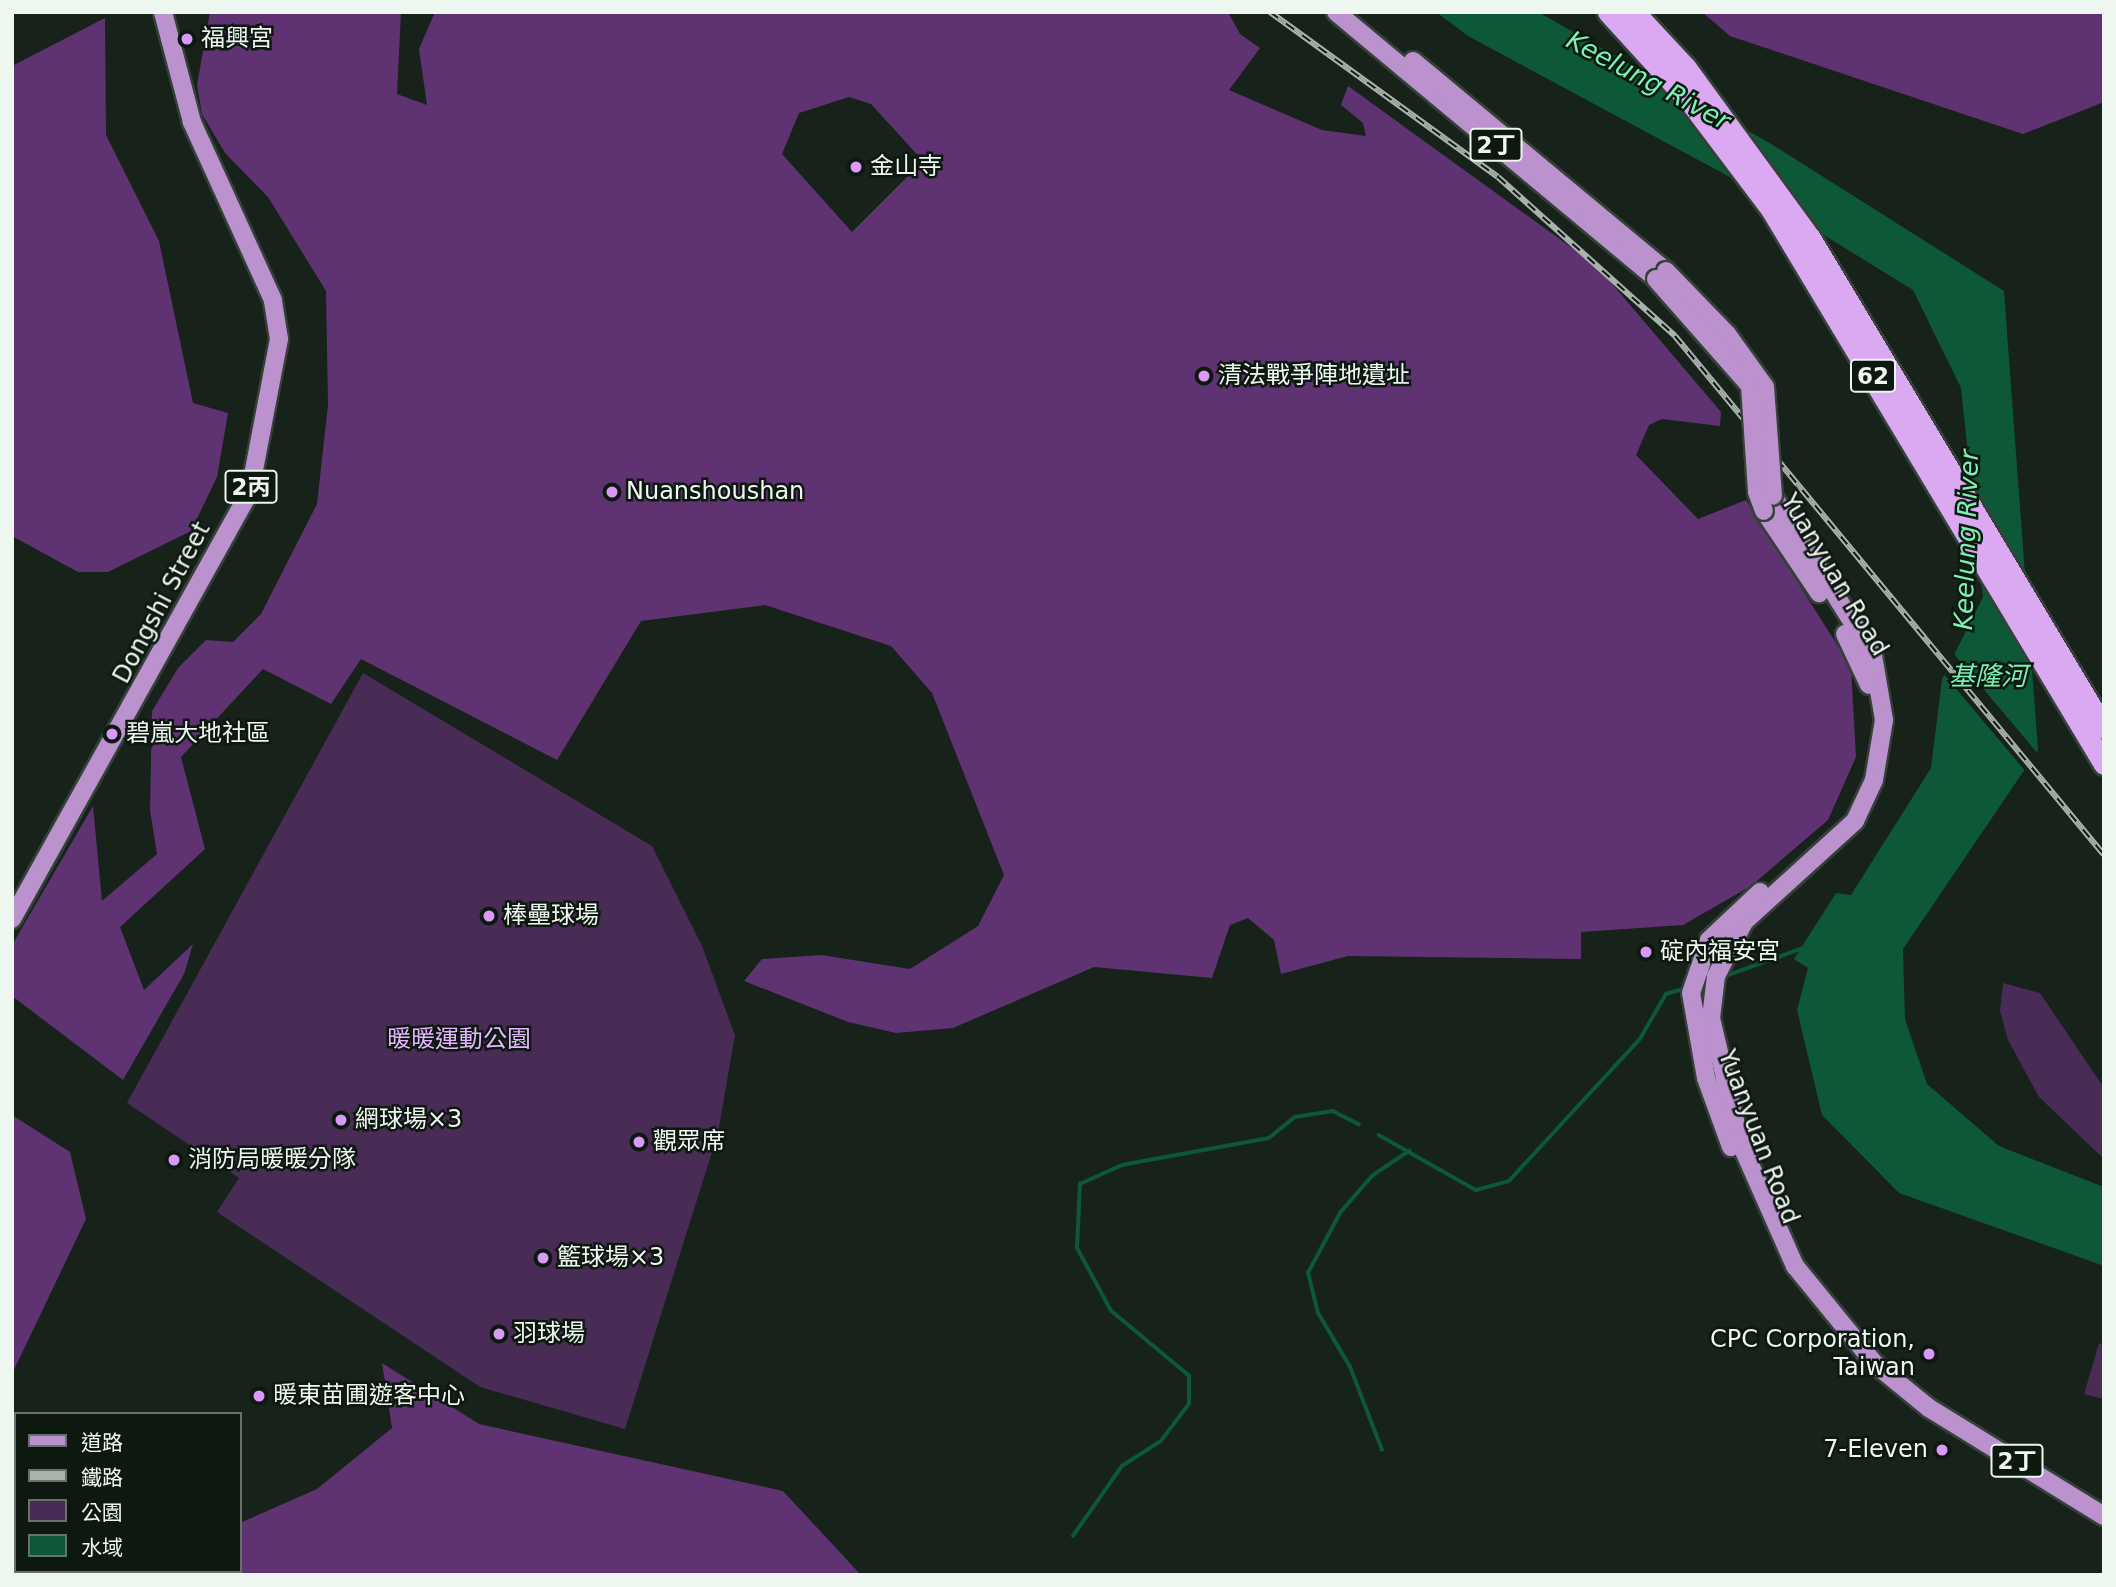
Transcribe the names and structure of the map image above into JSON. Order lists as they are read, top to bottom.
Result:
{
  "streets": {
    "highway": ["62"],
    "main road": [
      "2丁",
      "2丙",
      "Yuanyuan Road",
      "Dongshi Street"
    ]
  },
  "water": ["Keelung River", "基隆河"],
  "parks": ["暖暖運動公園"],
  "places": [
    "福興宮",
    "金山寺",
    "清法戰爭陣地遺址",
    "Nuanshoushan",
    "碧嵐大地社區",
    "棒壘球場",
    "碇內福安宮",
    "網球場×3",
    "觀眾席",
    "消防局暖暖分隊",
    "籃球場×3",
    "羽球場",
    "CPC Corporation, Taiwan",
    "暖東苗圃遊客中心",
    "7-Eleven"
  ],
  "legend": [
    "道路",
    "鐵路",
    "公園",
    "水域"
  ]
}
